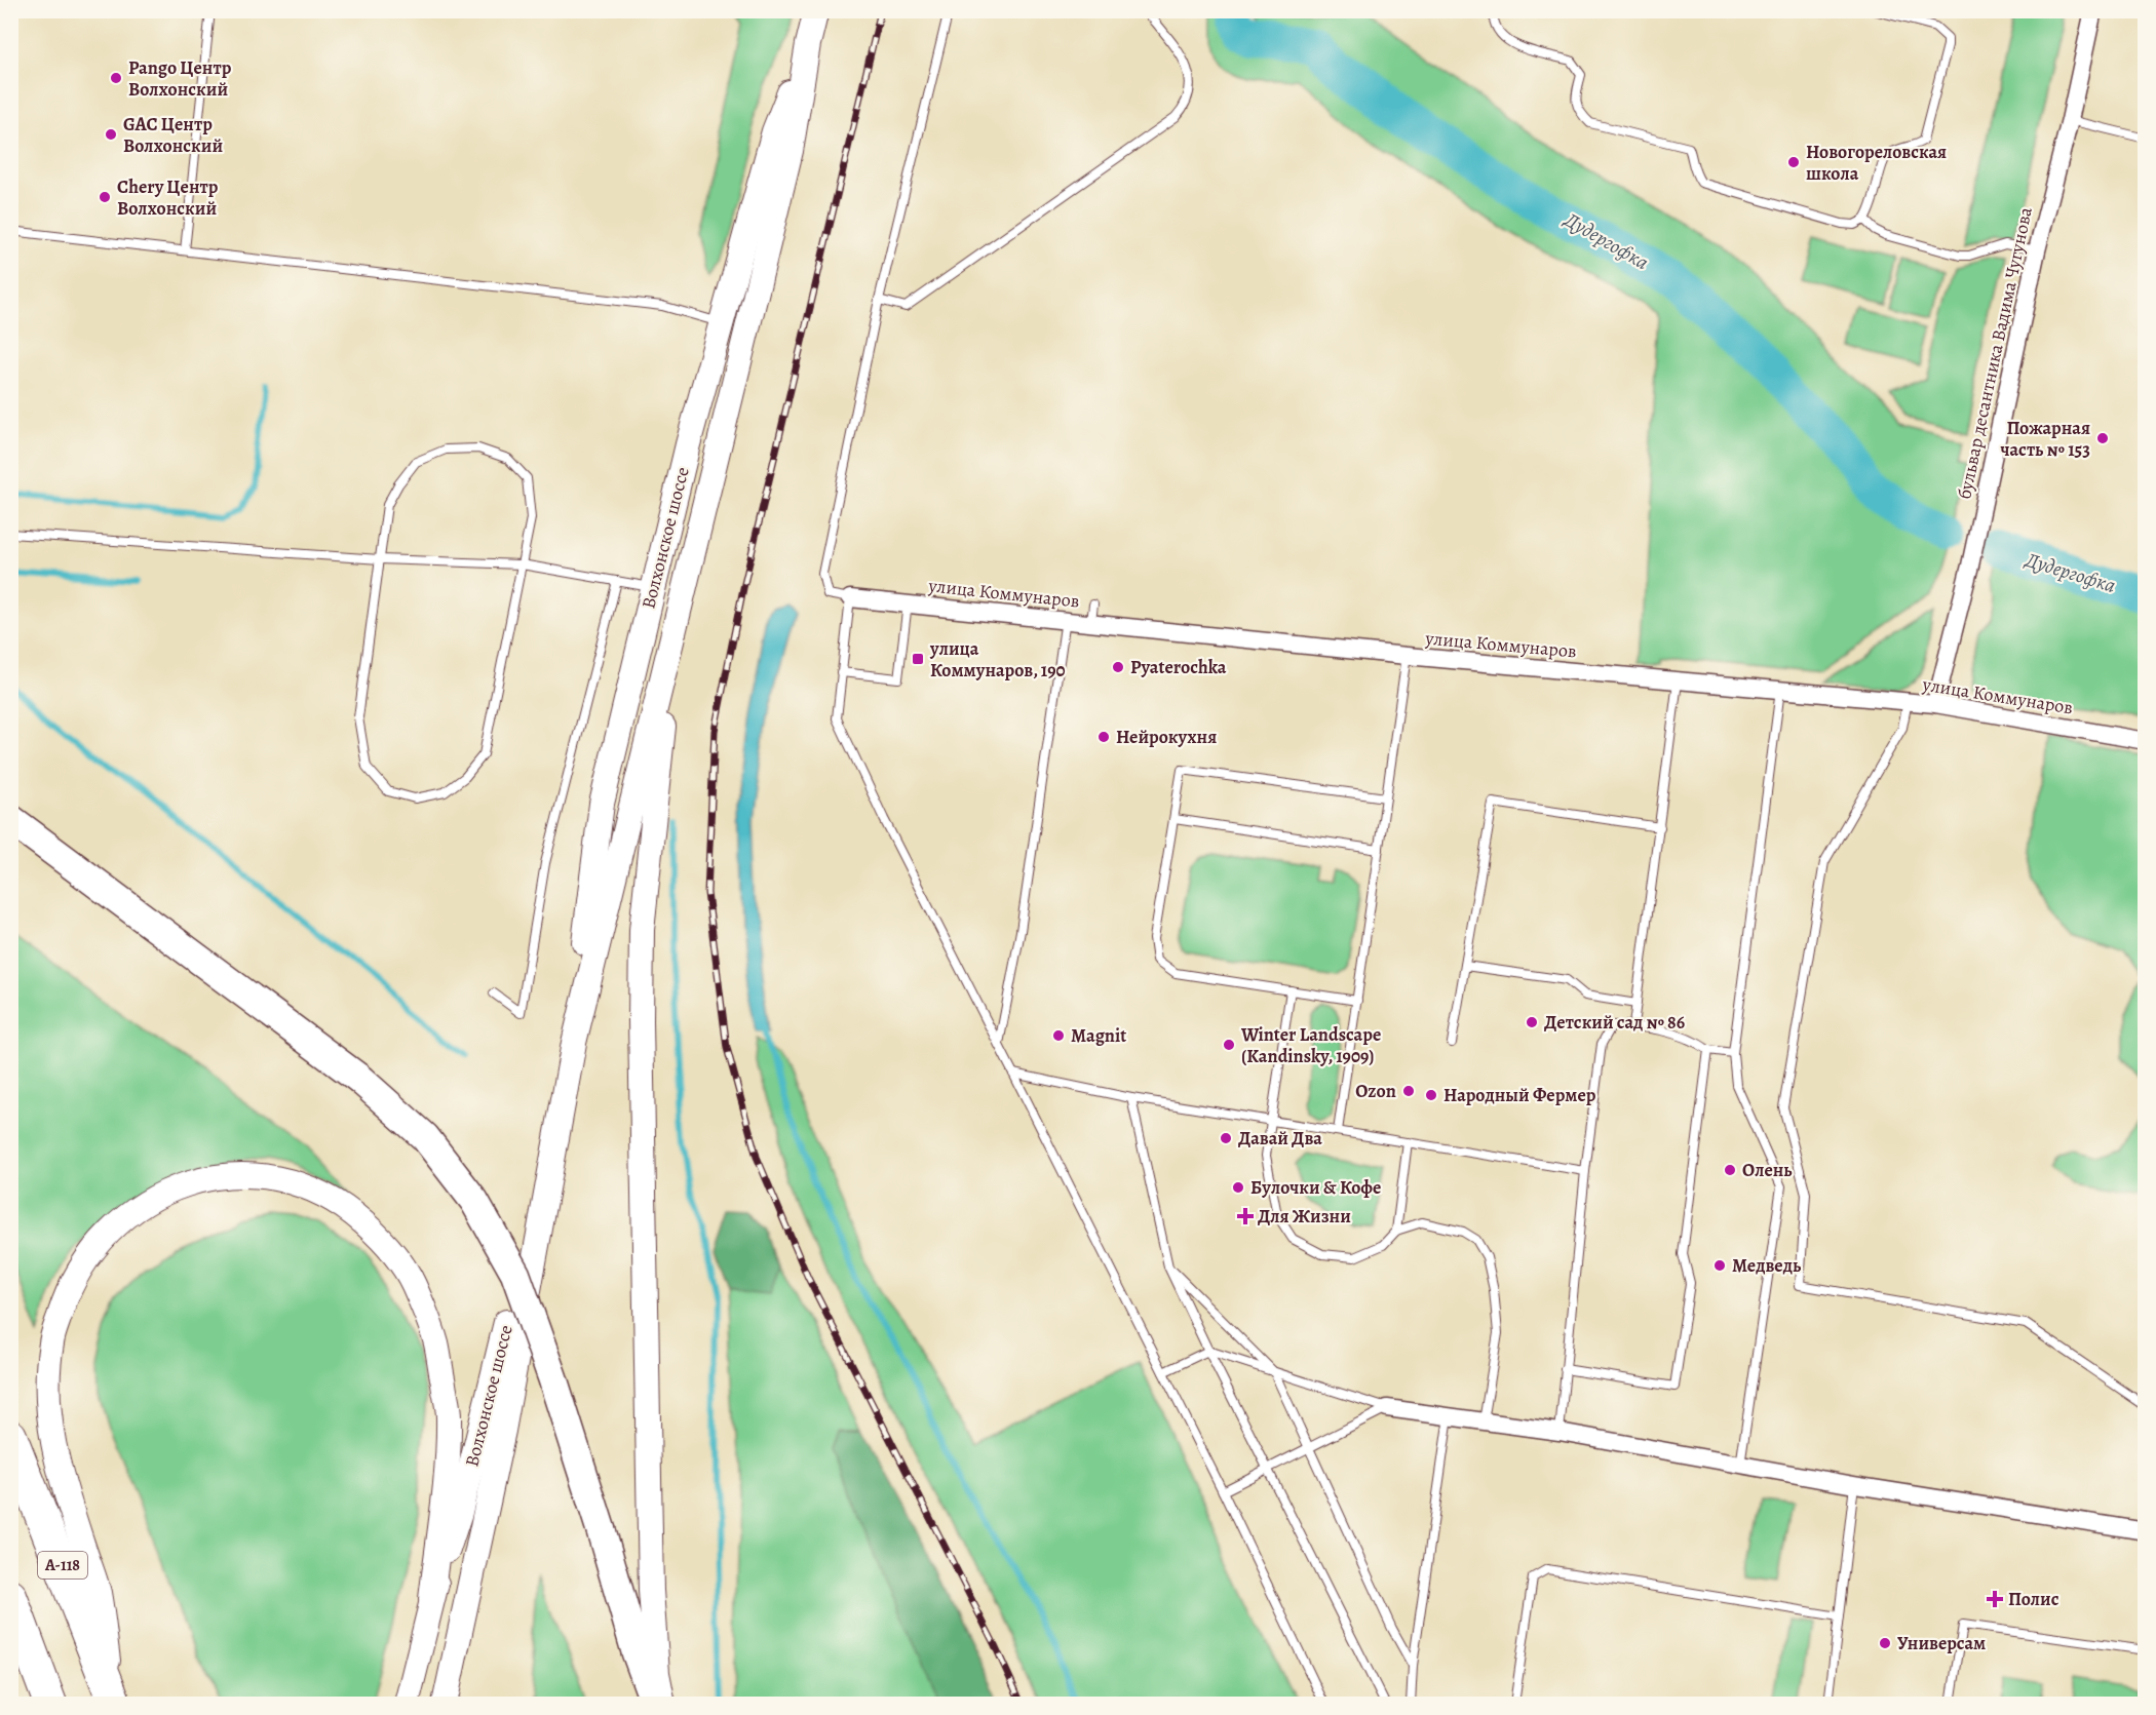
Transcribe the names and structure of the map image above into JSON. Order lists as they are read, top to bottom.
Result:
{
  "streets": {
    "highway": ["А-118"],
    "main road": ["Волхонское шоссе"],
    "street": ["бульвар десантника Вадима Чугунова", "улица Коммунаров"]
  },
  "crossings": [
    ["бульвар десантника Вадима Чугунова", "улица Коммунаров"]
  ],
  "water": ["Дудергофка"],
  "places": {
    "other": [
      "Pango Центр Волхонский",
      "GAC Центр Волхонский",
      "Новогореловская школа",
      "Chery Центр Волхонский",
      "Пожарная часть № 153",
      "Pyaterochka",
      "Нейрокухня",
      "Детский сад № 86",
      "Magnit",
      "Winter Landscape (Kandinsky, 1909)",
      "Ozon",
      "Народный Фермер",
      "Давай Два",
      "Олень",
      "Булочки & Кофе",
      "Медведь",
      "Универсам"
    ],
    "transit": ["улица Коммунаров, 190"],
    "health": ["Для Жизни", "Полис"]
  }
}
